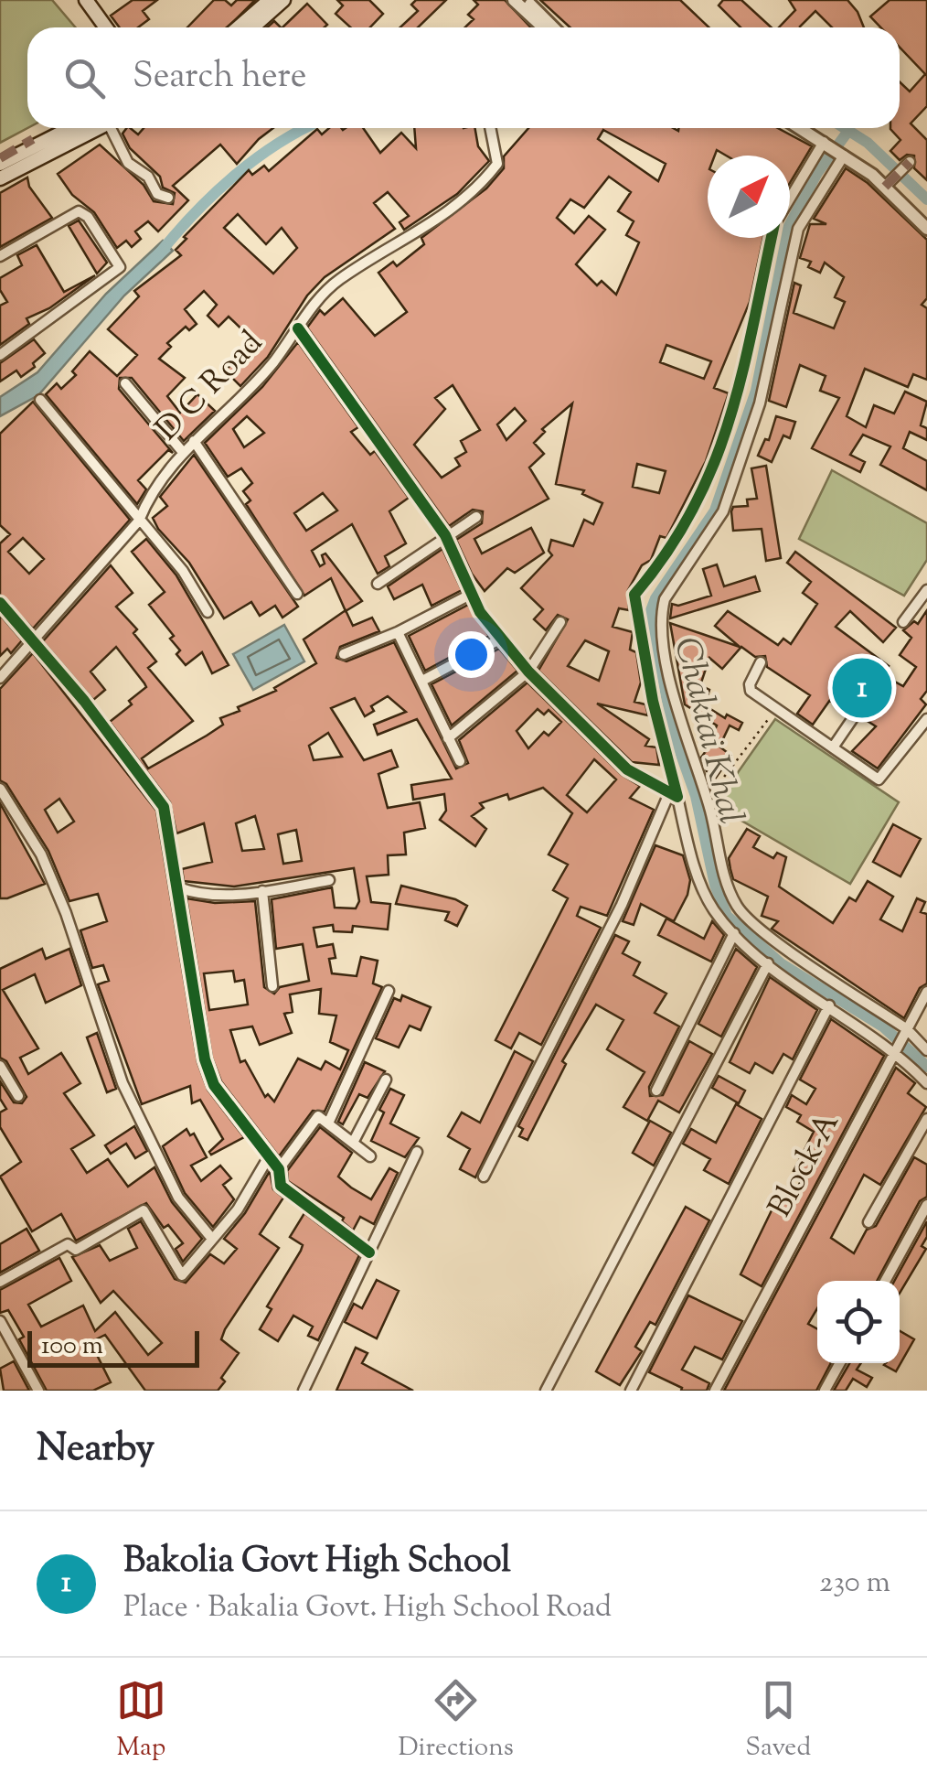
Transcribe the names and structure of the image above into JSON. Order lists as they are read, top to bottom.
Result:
{
  "streets": {
    "street": ["D C Road", "Block-A"]
  },
  "water": ["Chaktai Khal"],
  "scale_bar": "100 m",
  "north": "top right",
  "page": {
    "search": "Search here",
    "pins": "1",
    "scale": "100 m",
    "heading": "Nearby",
    "list": [
      {
        "mark": "1",
        "name": "Bakolia Govt High School",
        "note": "Place · Bakalia Govt. High School Road",
        "value": "230 m"
      }
    ],
    "nav": ["Map", "Directions", "Saved"]
  }
}
